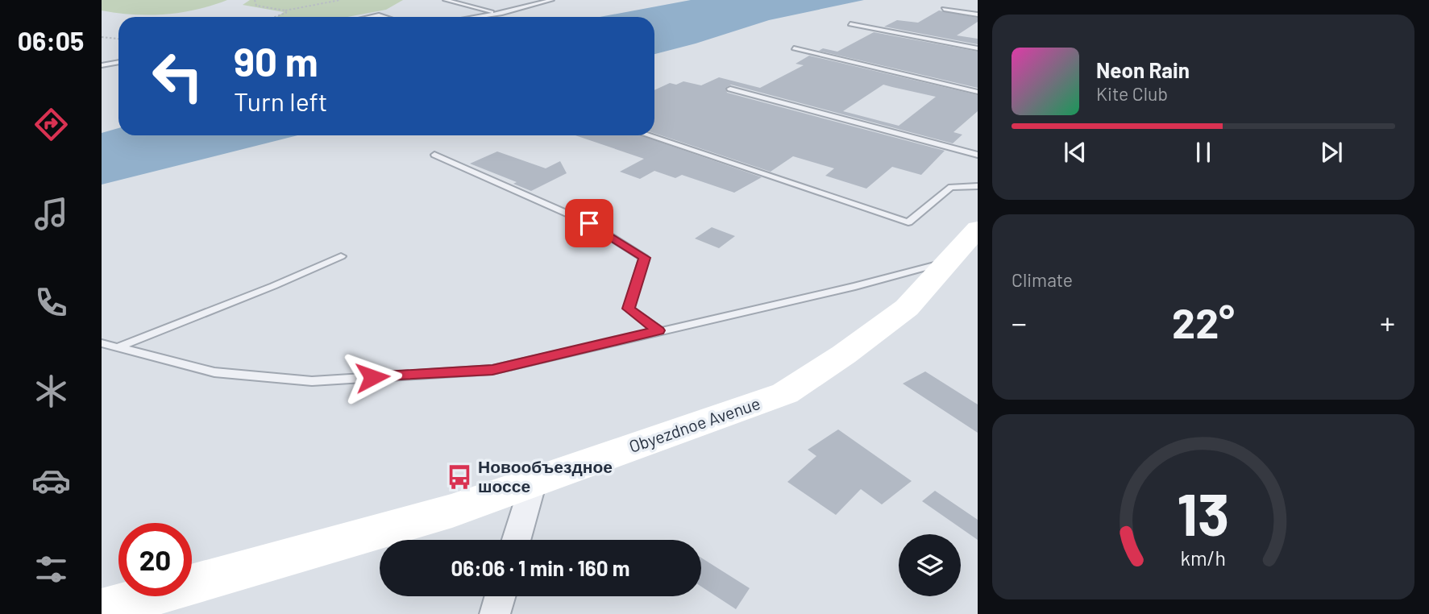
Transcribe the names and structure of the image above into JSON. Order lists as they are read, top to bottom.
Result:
{
  "streets": {
    "main road": ["Obyezdnoe Avenue"]
  },
  "places": {
    "bus stop": ["Новообъездное шоссе"]
  },
  "page": {
    "tabs": "06:05",
    "turn": ["90 m", "Turn left"],
    "song": ["Neon Rain", "Kite Club"],
    "tile": "Climate",
    "heat": ["−", "22°", "+"],
    "limit": "20",
    "trip": "06:06 · 1 min · 160 m",
    "gauge": ["13", "km/h"]
  }
}
